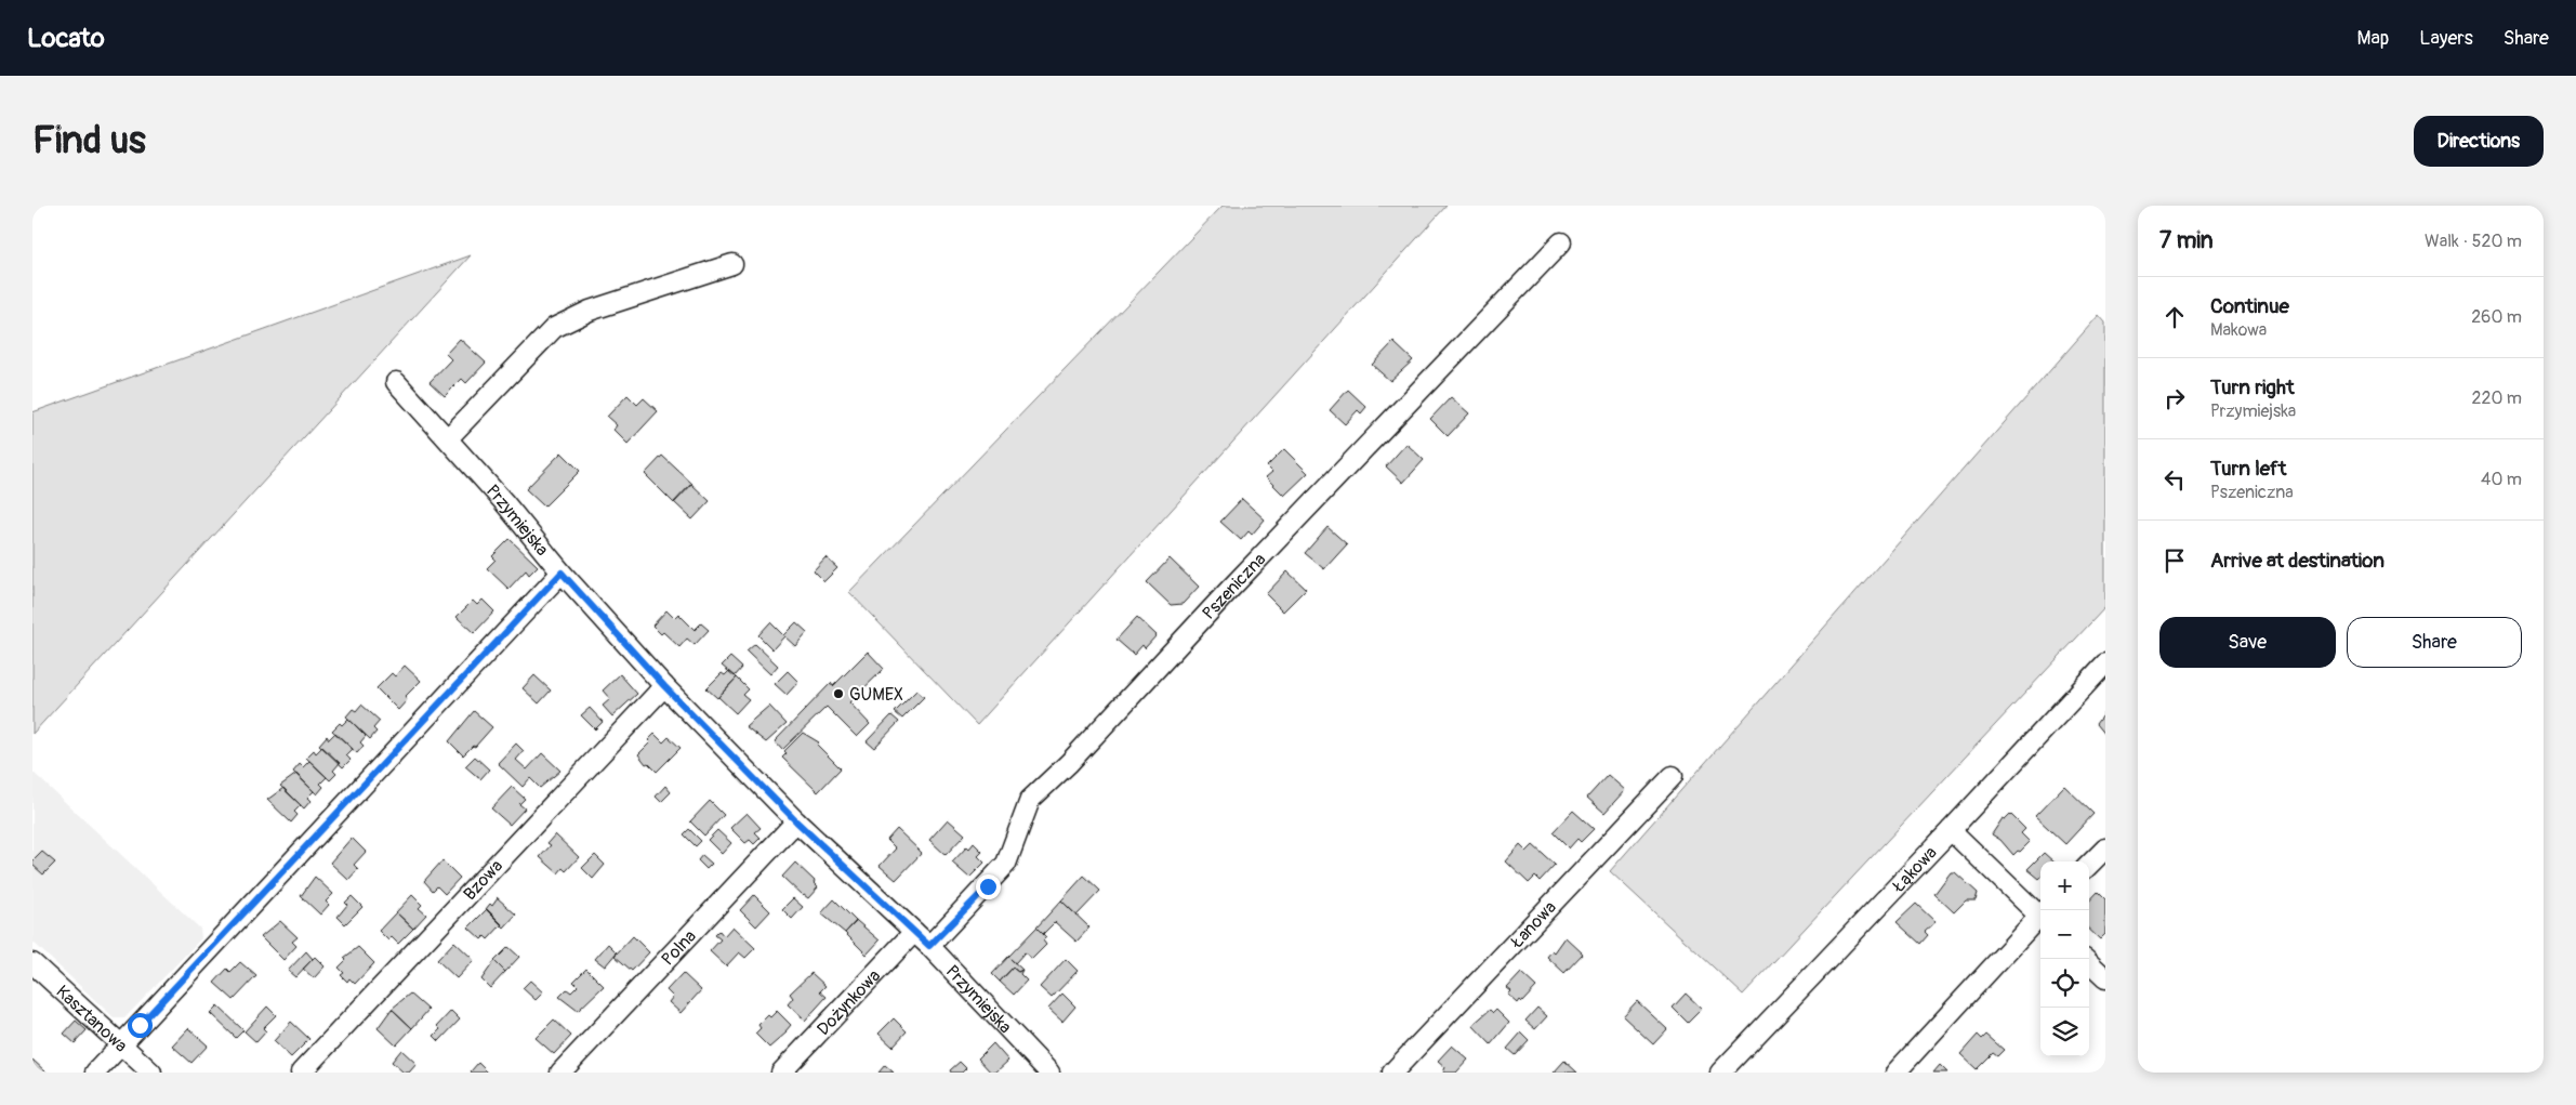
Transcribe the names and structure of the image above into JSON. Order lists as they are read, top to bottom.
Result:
{
  "streets": {
    "street": [
      "Przymiejska",
      "Pszeniczna",
      "Łąkowa",
      "Bzowa",
      "Łanowa",
      "Polna",
      "Dożynkowa",
      "Kasztanowa"
    ]
  },
  "crossings": [
    ["Przymiejska", "Pszeniczna"],
    ["Przymiejska", "Bzowa"],
    ["Przymiejska", "Polna"],
    ["Przymiejska", "Dożynkowa"]
  ],
  "places": ["GUMEX"],
  "page": {
    "header": "Locato",
    "nav": ["Map", "Layers", "Share"],
    "buttons": [
      "Directions",
      ["Save", "Share"]
    ],
    "title": "Find us",
    "heading": ["7 min", "Walk · 520 m"],
    "list": [
      ["Continue", "Makowa", "260 m"],
      ["Turn right", "Przymiejska", "220 m"],
      ["Turn left", "Pszeniczna", "40 m"],
      "Arrive at destination"
    ],
    "map_buttons": ["+", "−"]
  }
}
